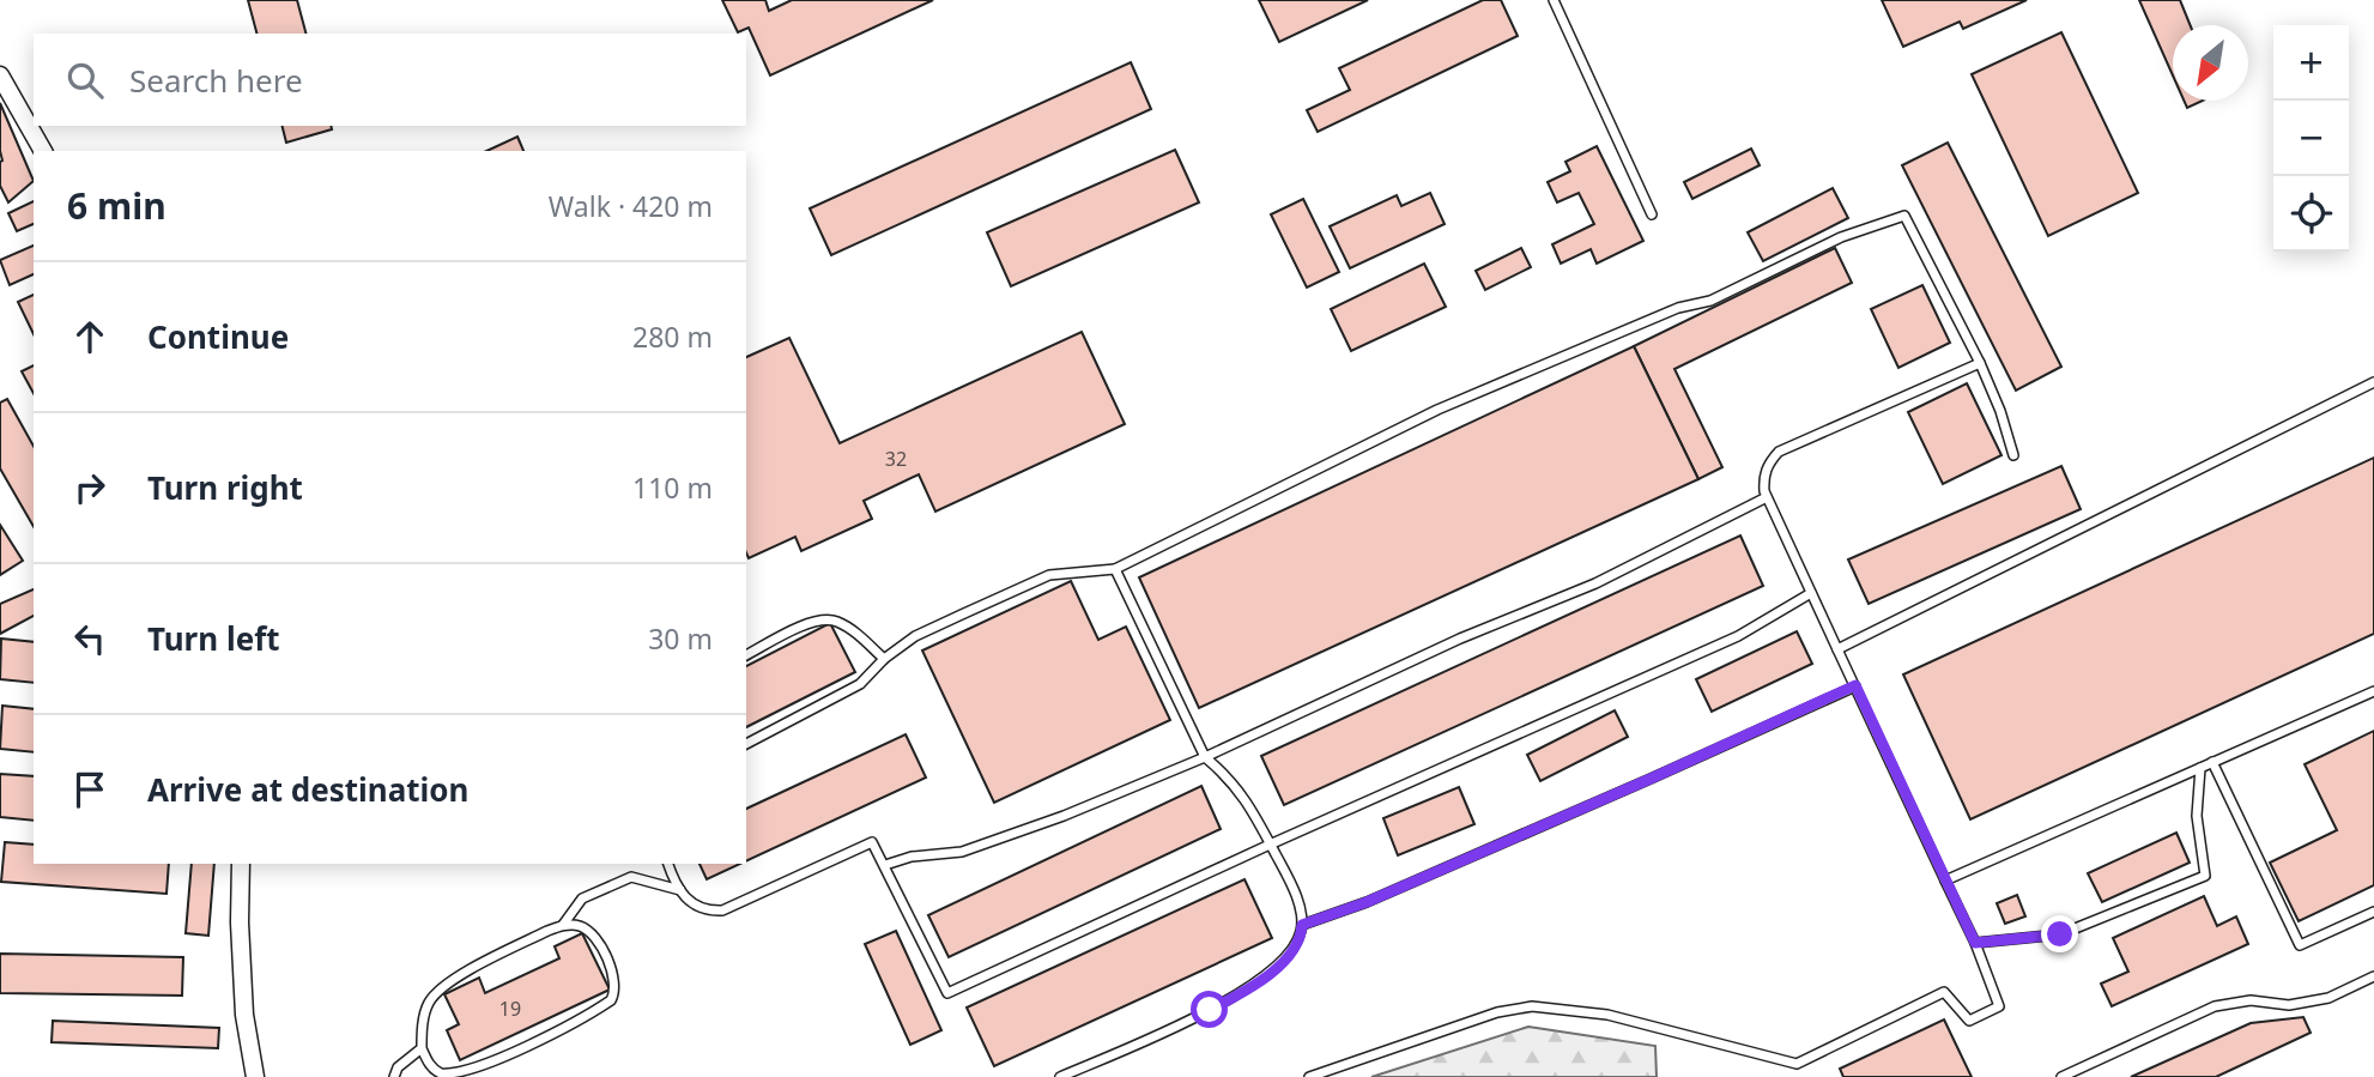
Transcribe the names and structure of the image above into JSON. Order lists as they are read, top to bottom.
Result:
{
  "house_numbers": ["32", "19"],
  "north": "bottom left",
  "page": {
    "map_buttons": ["+", "−"],
    "search": "Search here",
    "heading": ["6 min", "Walk · 420 m"],
    "list": [
      ["Continue", "280 m"],
      ["Turn right", "110 m"],
      ["Turn left", "30 m"],
      "Arrive at destination"
    ]
  }
}
